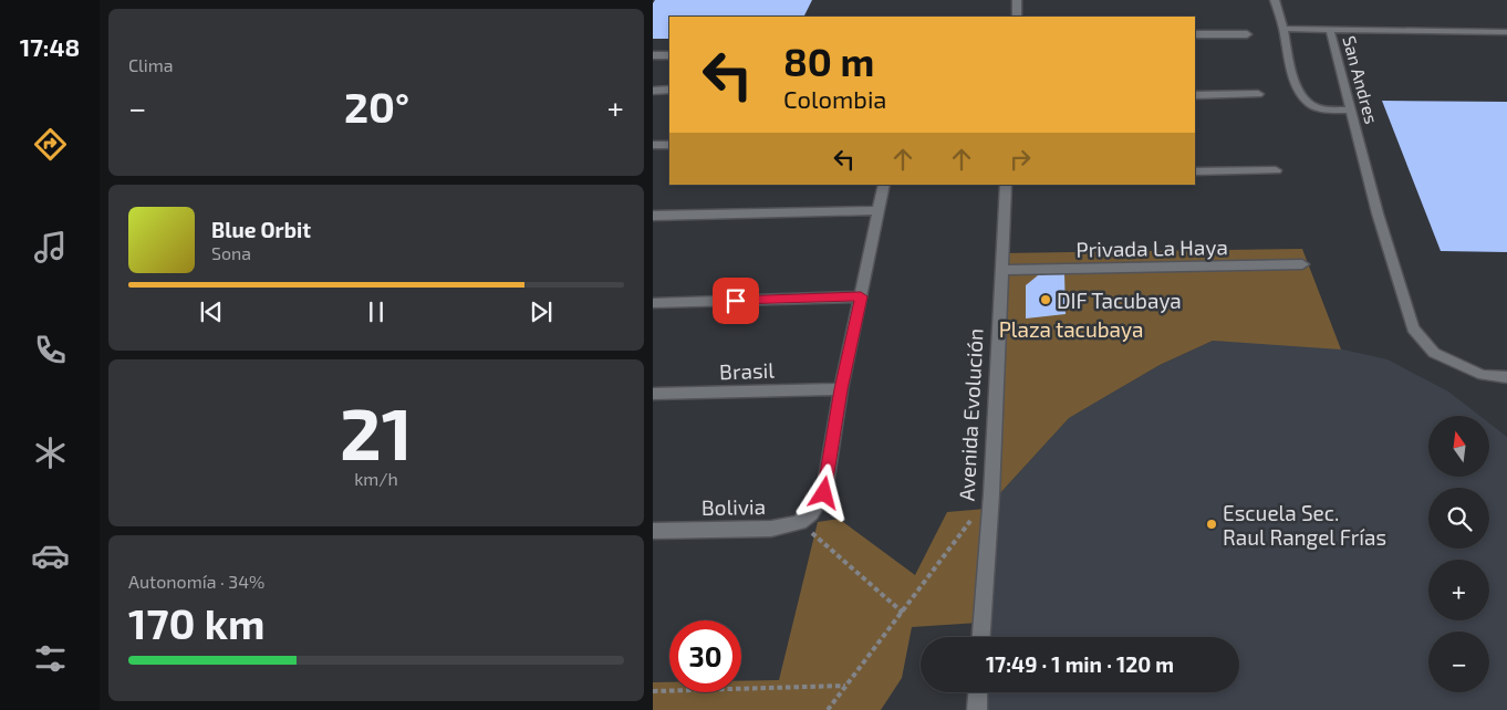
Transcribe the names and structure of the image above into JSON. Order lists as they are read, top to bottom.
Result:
{
  "streets": {
    "street": [
      "Privada La Haya",
      "Brasil",
      "Avenida Evolución",
      "Bolivia"
    ],
    "lane": ["San Andres"]
  },
  "crossings": [
    ["Privada La Haya", "Avenida Evolución"]
  ],
  "parks": ["Plaza tacubaya"],
  "places": ["DIF Tacubaya", "Escuela Sec. Raul Rangel Frías"],
  "north": "top",
  "page": {
    "tabs": "17:48",
    "tile": [
      "Clima",
      ["21", "km/h"],
      ["Autonomía · 34%", "170 km"]
    ],
    "turn": ["80 m", "Colombia"],
    "heat": ["−", "20°", "+"],
    "song": ["Blue Orbit", "Sona"],
    "map_buttons": ["+", "−"],
    "limit": "30",
    "trip": "17:49 · 1 min · 120 m"
  }
}
